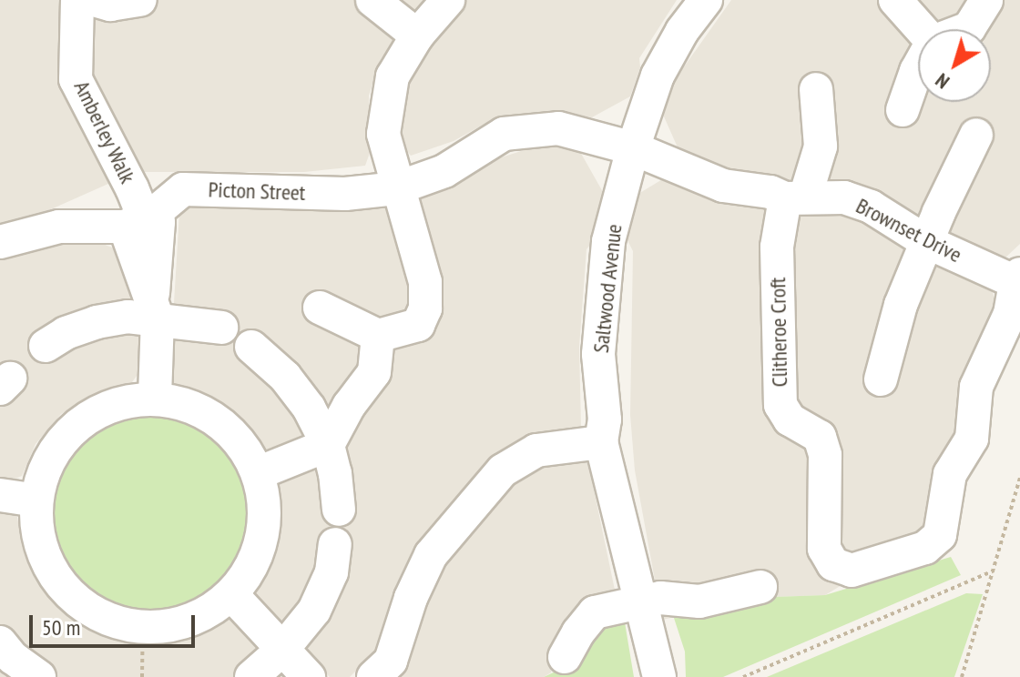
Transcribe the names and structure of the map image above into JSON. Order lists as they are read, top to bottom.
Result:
{
  "streets": {
    "street": [
      "Amberley Walk",
      "Picton Street",
      "Brownset Drive",
      "Saltwood Avenue",
      "Clitheroe Croft"
    ]
  },
  "crossings": [
    ["Amberley Walk", "Picton Street"],
    ["Picton Street", "Brownset Drive"],
    ["Picton Street", "Saltwood Avenue"],
    ["Brownset Drive", "Saltwood Avenue"],
    ["Brownset Drive", "Clitheroe Croft"]
  ],
  "scale_bar": "50 m",
  "north": "bottom left"
}
